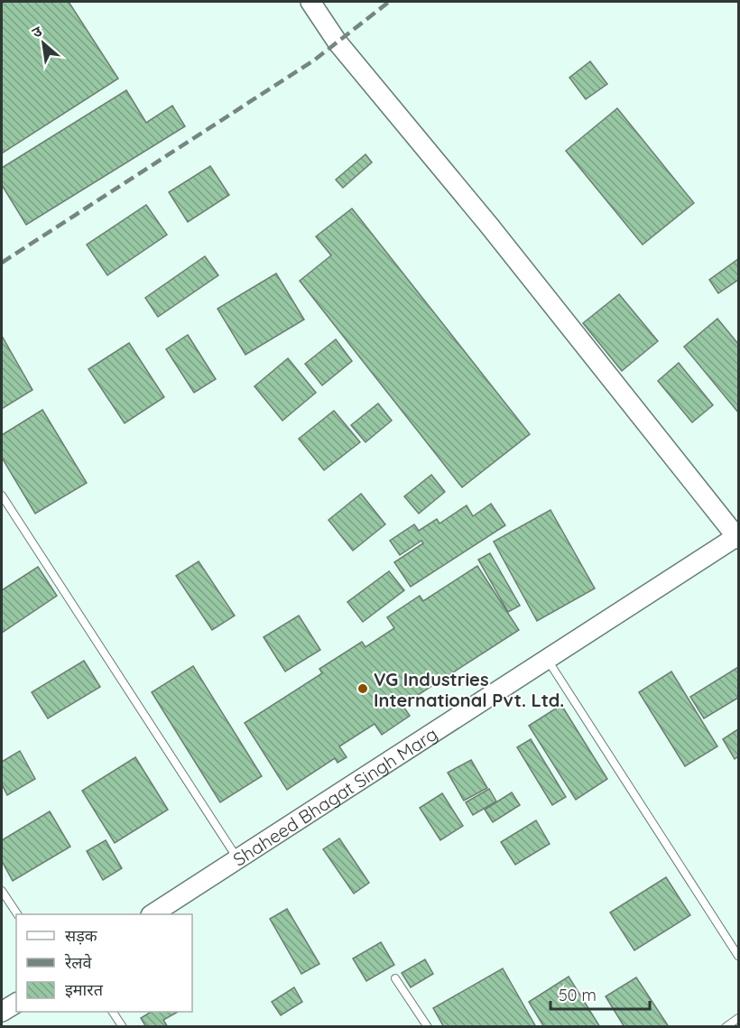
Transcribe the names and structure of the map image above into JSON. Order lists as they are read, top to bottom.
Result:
{
  "streets": {
    "street": ["Shaheed Bhagat Singh Marg"]
  },
  "places": ["VG Industries International Pvt. Ltd."],
  "legend": ["सड़क", "रेलवे", "इमारत"],
  "scale_bar": "50 m",
  "north": "top left"
}
